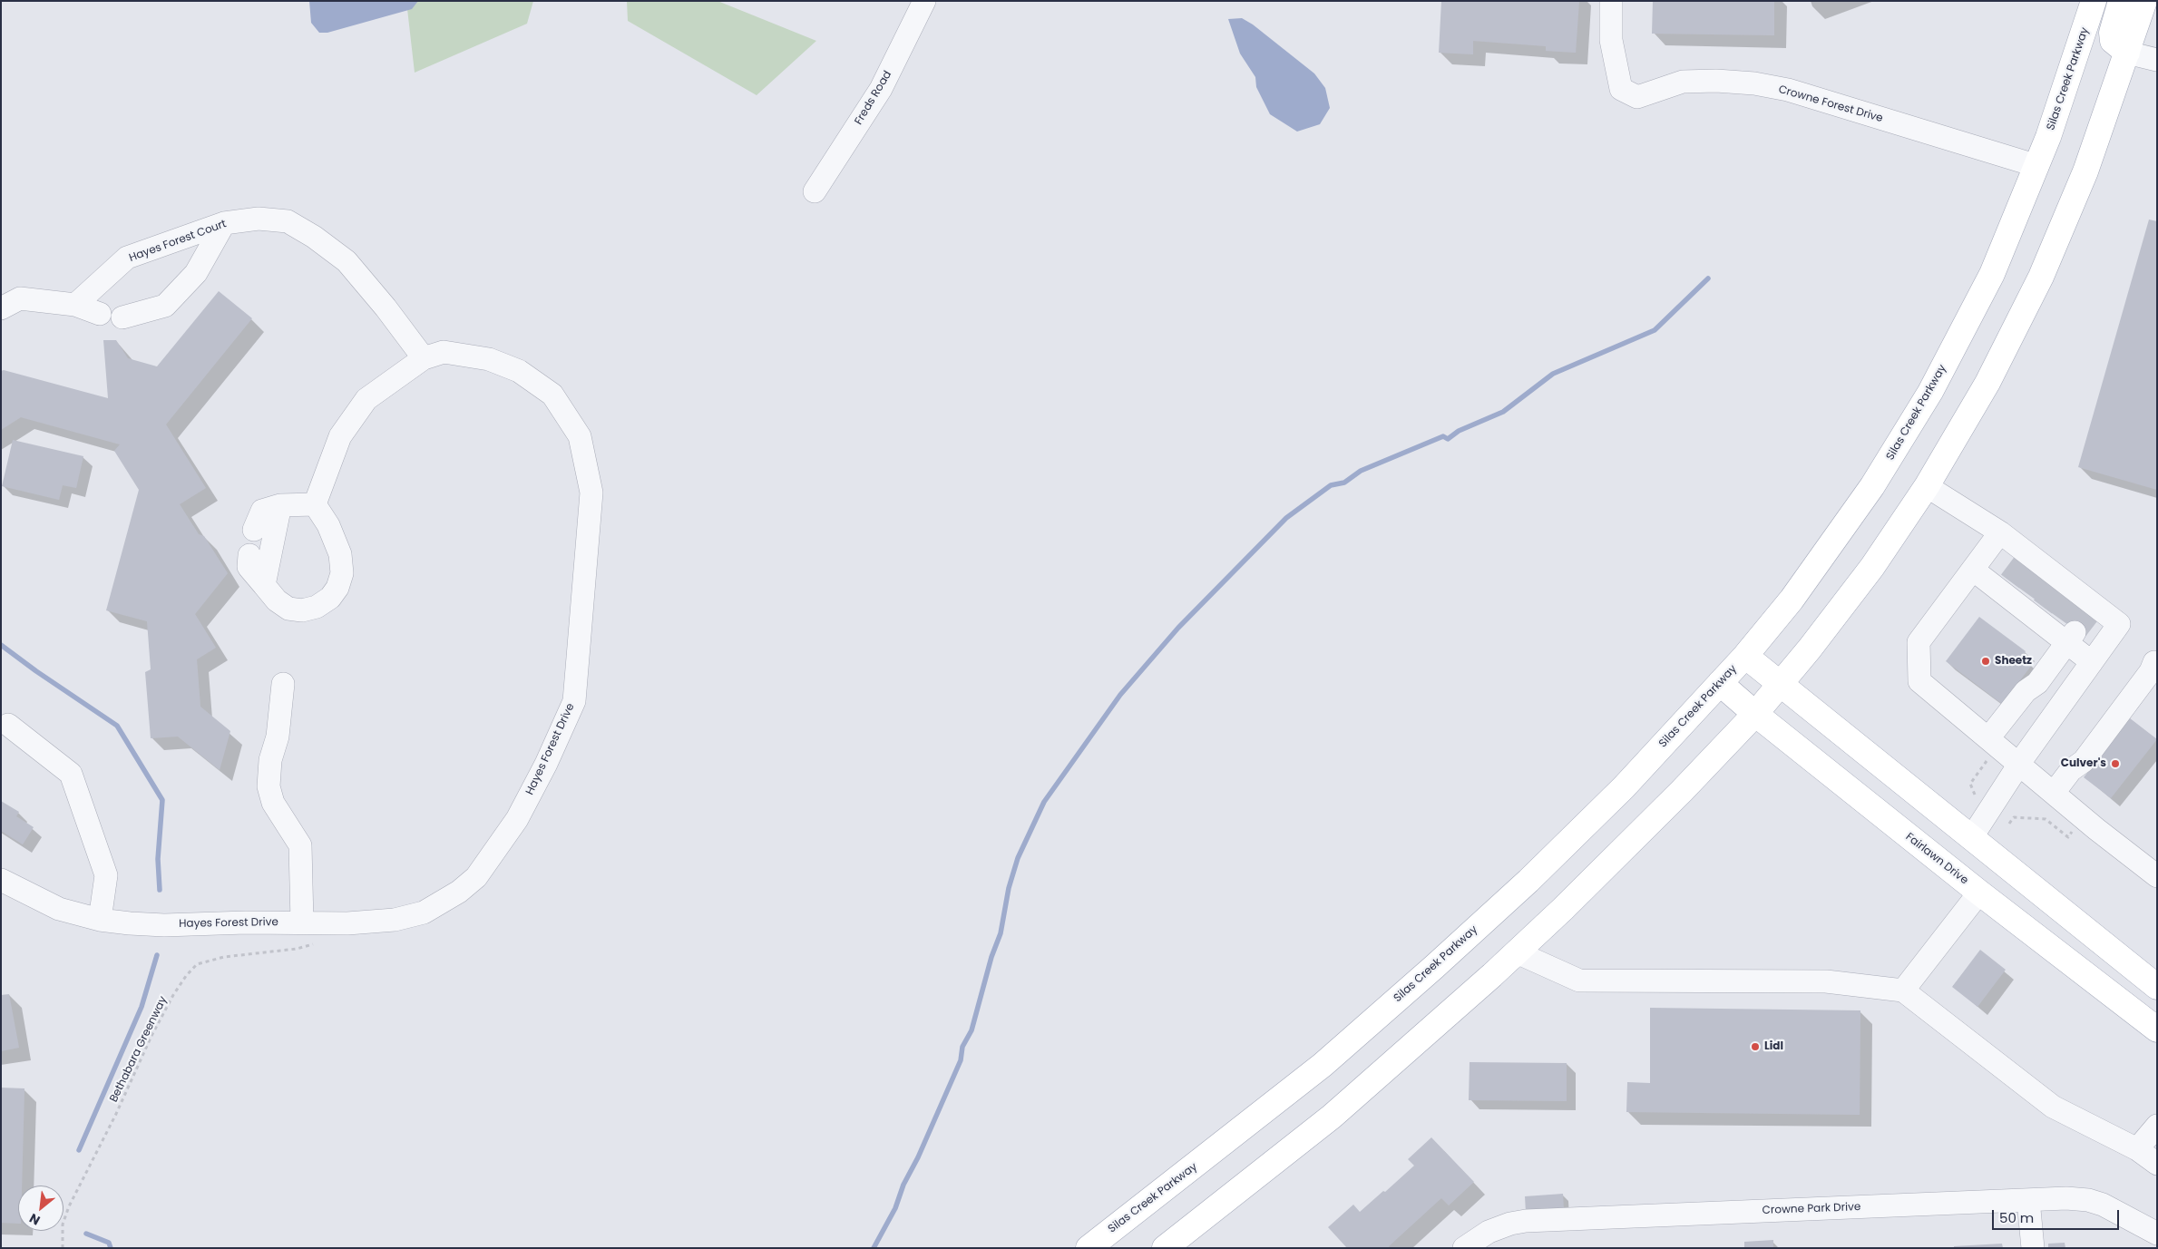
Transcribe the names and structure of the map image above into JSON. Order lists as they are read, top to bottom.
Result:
{
  "streets": {
    "main road": ["Silas Creek Parkway", "Fairlawn Drive"],
    "street": [
      "Freds Road",
      "Crowne Forest Drive",
      "Hayes Forest Court",
      "Hayes Forest Drive",
      "Crowne Park Drive"
    ],
    "path": ["Bethabara Greenway"]
  },
  "crossings": [
    ["Silas Creek Parkway", "Crowne Forest Drive"],
    ["Silas Creek Parkway", "Fairlawn Drive"],
    ["Hayes Forest Court", "Hayes Forest Drive"]
  ],
  "places": ["Sheetz", "Culver's", "Lidl"],
  "scale_bar": "50 m",
  "north": "bottom left"
}
